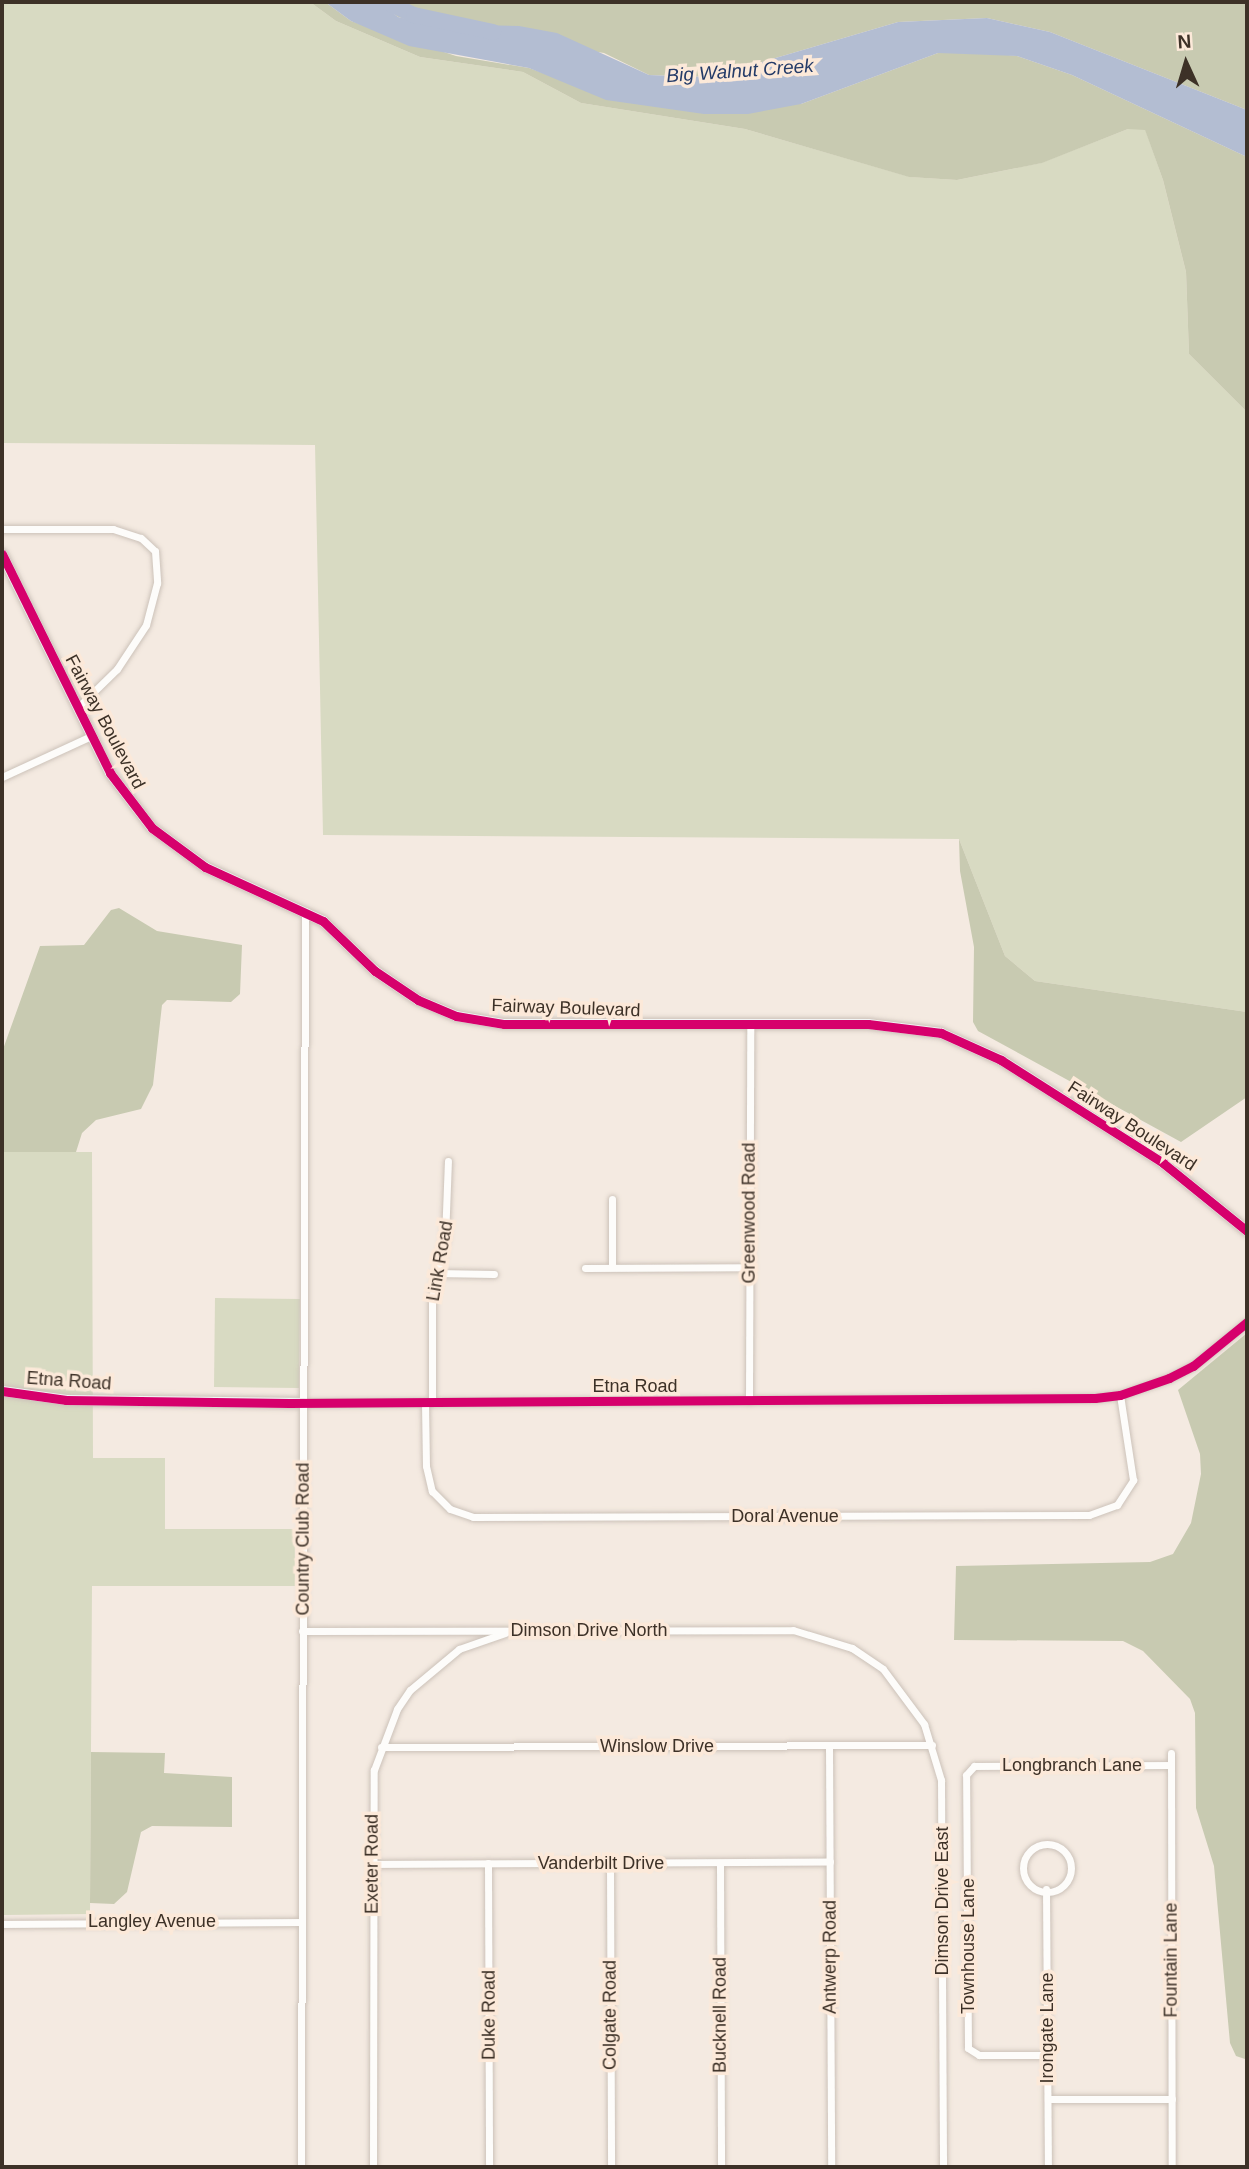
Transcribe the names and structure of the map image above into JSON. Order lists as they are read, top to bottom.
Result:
{
  "streets": {
    "street": [
      "Fairway Boulevard",
      "Greenwood Road",
      "Link Road",
      "Etna Road",
      "Doral Avenue",
      "Country Club Road",
      "Dimson Drive North",
      "Winslow Drive",
      "Longbranch Lane",
      "Vanderbilt Drive",
      "Exeter Road",
      "Dimson Drive East",
      "Langley Avenue",
      "Townhouse Lane",
      "Antwerp Road",
      "Fountain Lane",
      "Duke Road",
      "Colgate Road",
      "Bucknell Road",
      "Irongate Lane"
    ]
  },
  "crossings": [
    ["Fairway Boulevard", "Greenwood Road"],
    ["Fairway Boulevard", "Country Club Road"],
    ["Greenwood Road", "Etna Road"],
    ["Link Road", "Etna Road"],
    ["Link Road", "Doral Avenue"],
    ["Etna Road", "Doral Avenue"],
    ["Etna Road", "Country Club Road"],
    ["Country Club Road", "Dimson Drive North"],
    ["Country Club Road", "Langley Avenue"],
    ["Dimson Drive North", "Exeter Road"],
    ["Dimson Drive North", "Dimson Drive East"],
    ["Winslow Drive", "Exeter Road"],
    ["Winslow Drive", "Dimson Drive East"],
    ["Winslow Drive", "Antwerp Road"],
    ["Longbranch Lane", "Townhouse Lane"],
    ["Longbranch Lane", "Fountain Lane"],
    ["Vanderbilt Drive", "Exeter Road"],
    ["Vanderbilt Drive", "Antwerp Road"],
    ["Vanderbilt Drive", "Duke Road"],
    ["Vanderbilt Drive", "Colgate Road"],
    ["Vanderbilt Drive", "Bucknell Road"],
    ["Townhouse Lane", "Irongate Lane"]
  ],
  "water": ["Big Walnut Creek"],
  "north": "top"
}
